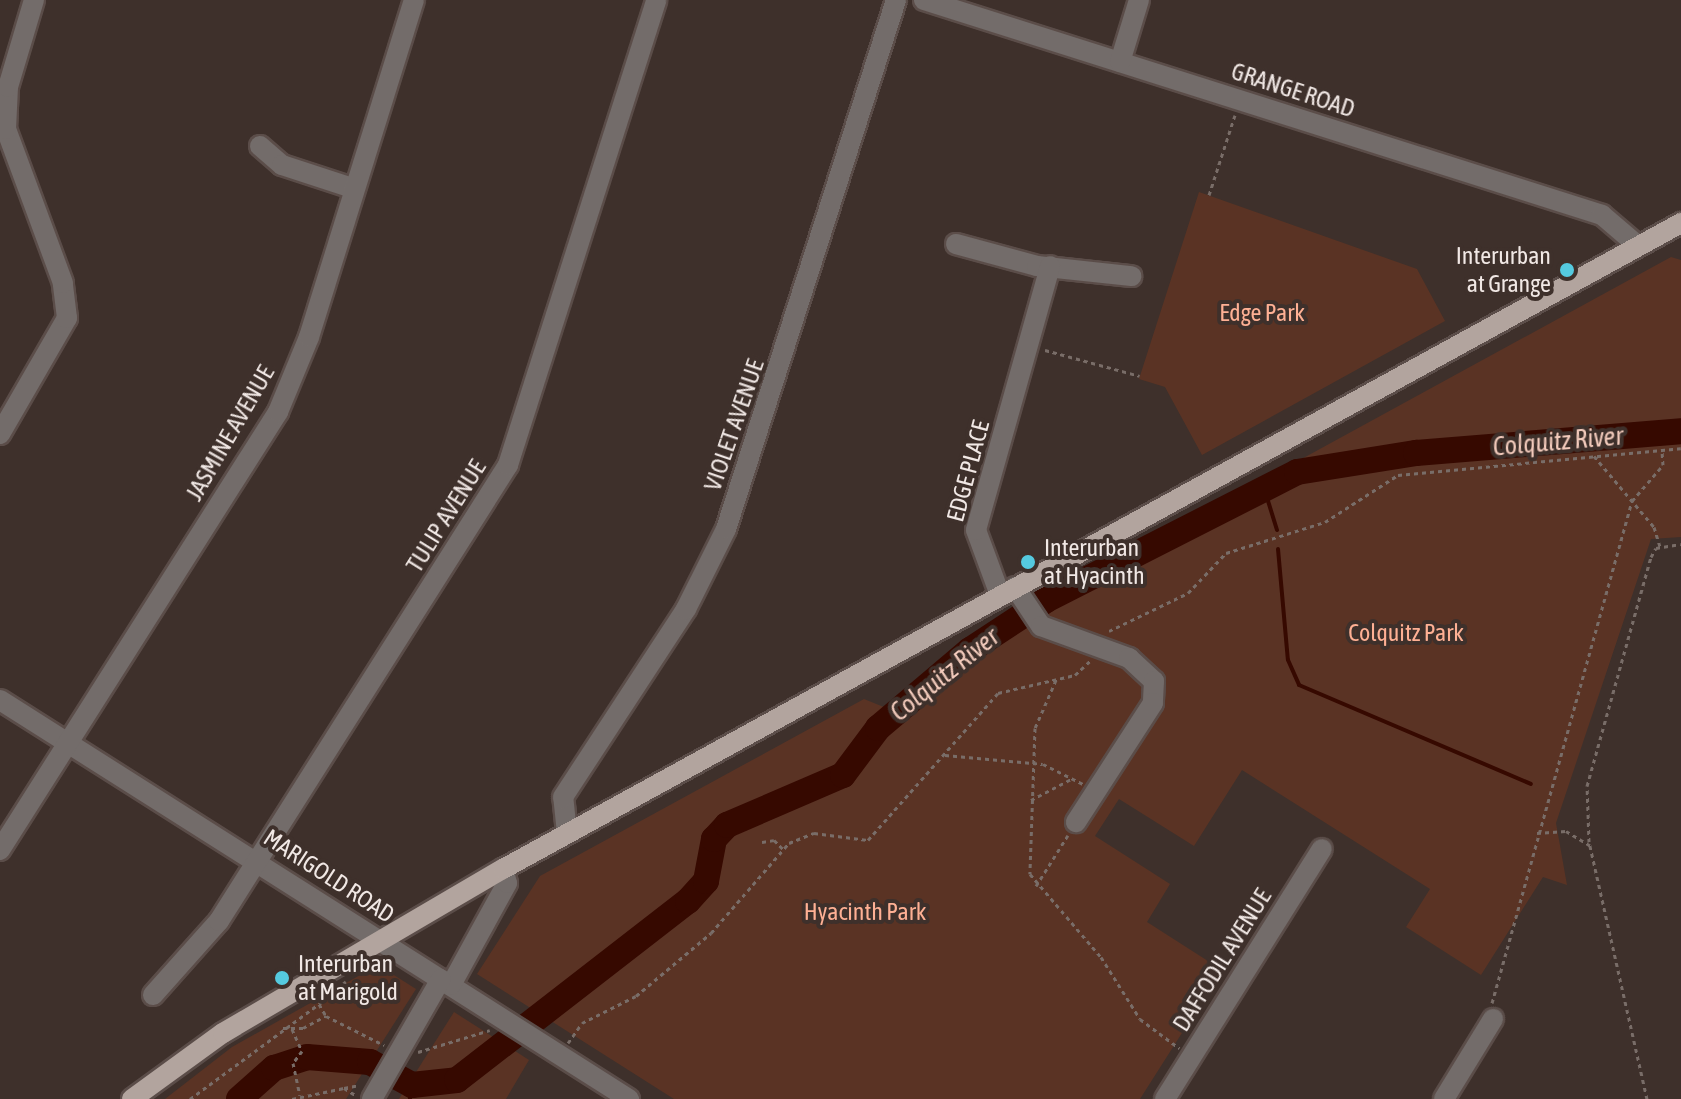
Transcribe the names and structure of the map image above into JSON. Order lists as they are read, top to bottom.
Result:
{
  "streets": {
    "street": [
      "GRANGE ROAD",
      "VIOLET AVENUE",
      "JASMINE AVENUE",
      "EDGE PLACE",
      "TULIP AVENUE",
      "MARIGOLD ROAD",
      "DAFFODIL AVENUE"
    ]
  },
  "crossings": [
    ["JASMINE AVENUE", "MARIGOLD ROAD"],
    ["TULIP AVENUE", "MARIGOLD ROAD"]
  ],
  "water": ["Colquitz River"],
  "parks": ["Edge Park", "Colquitz Park", "Hyacinth Park"],
  "places": ["Interurban at Grange", "Interurban at Hyacinth", "Interurban at Marigold"]
}
